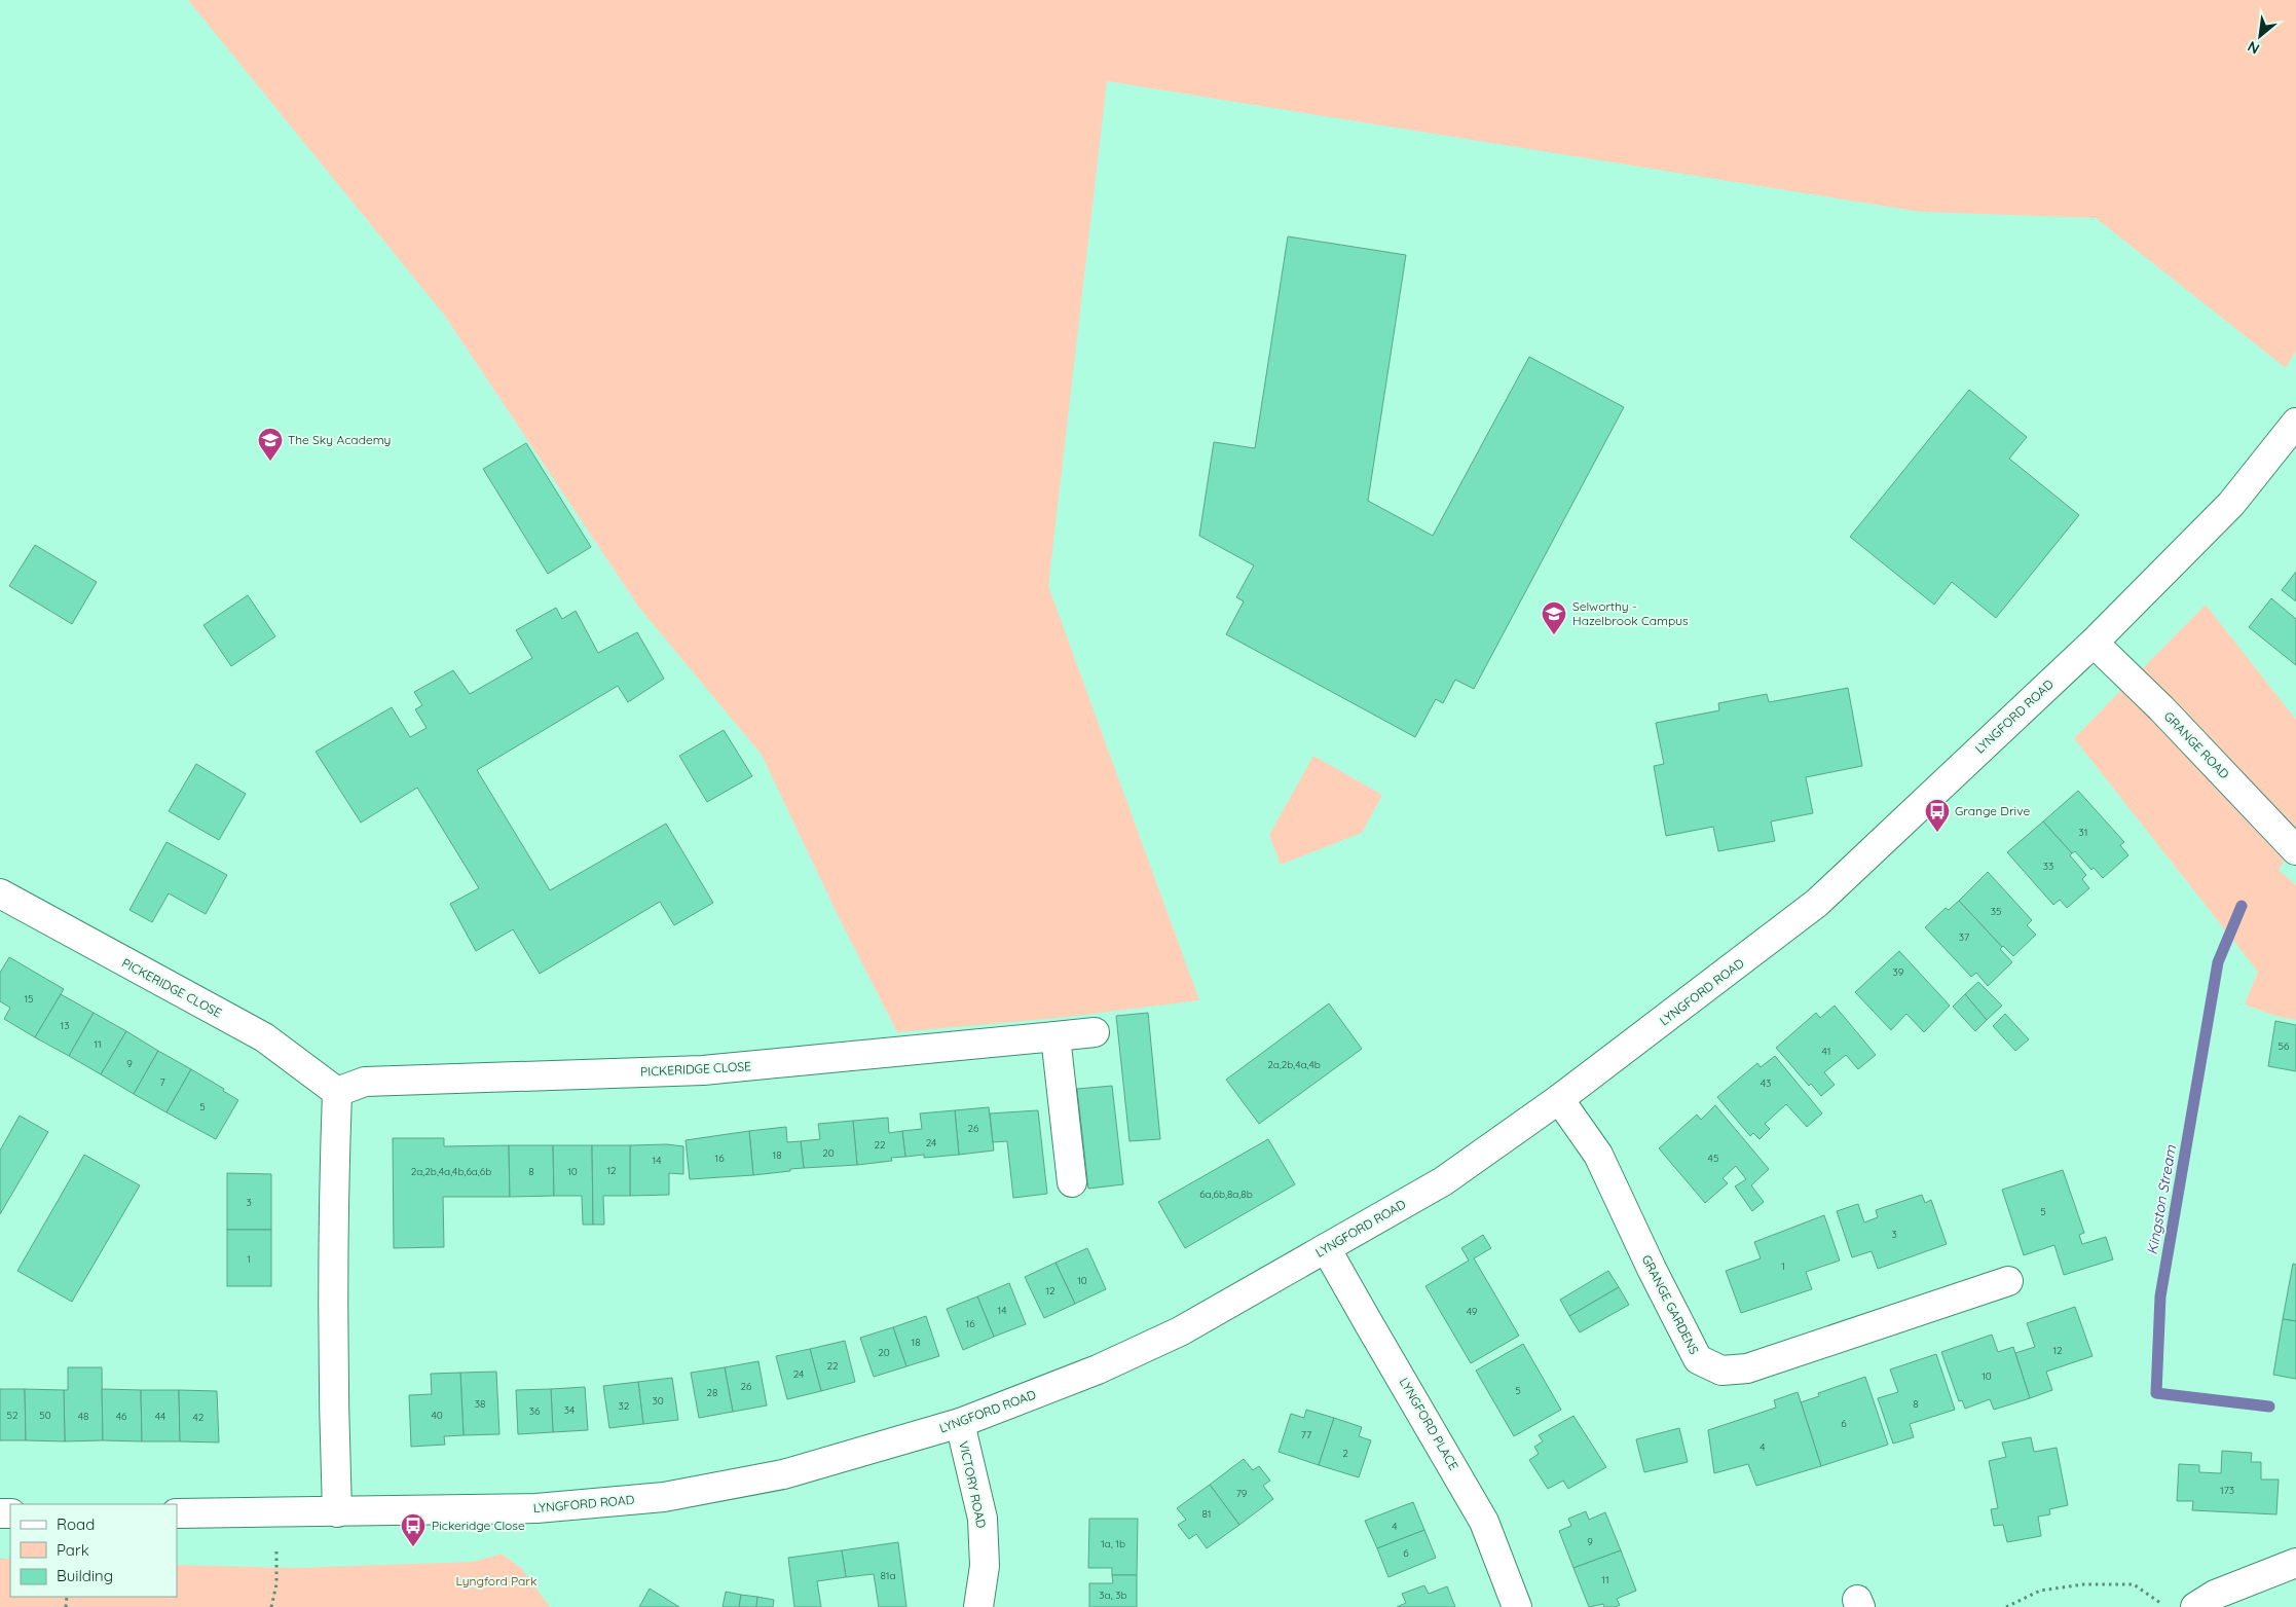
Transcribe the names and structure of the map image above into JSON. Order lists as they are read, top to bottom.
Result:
{
  "streets": {
    "street": [
      "LYNGFORD ROAD",
      "GRANGE ROAD",
      "PICKERIDGE CLOSE",
      "GRANGE GARDENS",
      "LYNGFORD PLACE",
      "VICTORY ROAD"
    ]
  },
  "crossings": [
    ["LYNGFORD ROAD", "GRANGE ROAD"],
    ["LYNGFORD ROAD", "GRANGE GARDENS"],
    ["LYNGFORD ROAD", "LYNGFORD PLACE"],
    ["LYNGFORD ROAD", "VICTORY ROAD"]
  ],
  "water": ["Kingston Stream"],
  "parks": ["Lyngford Park"],
  "places": {
    "school or university": ["The Sky Academy", "Selworthy - Hazelbrook Campus"],
    "bus stop": ["Grange Drive", "Pickeridge Close"]
  },
  "house_numbers": [
    "31",
    "33",
    "35",
    "37",
    "39",
    "15",
    "13",
    "11",
    "56",
    "41",
    "9",
    "2a,2b,4a,4b",
    "7",
    "43",
    "5",
    "26",
    "24",
    "22",
    "20",
    "18",
    "16",
    "45",
    "14",
    "12",
    "2a,2b,4a,4b,6a,6b",
    "8",
    "10",
    "6a,6b,8a,8b",
    "3",
    "5",
    "3",
    "1",
    "1",
    "10",
    "12",
    "14",
    "49",
    "16",
    "18",
    "12",
    "20",
    "22",
    "24",
    "10",
    "26",
    "5",
    "28",
    "30",
    "38",
    "8",
    "32",
    "34",
    "36",
    "52",
    "50",
    "40",
    "48",
    "46",
    "44",
    "42",
    "6",
    "77",
    "4",
    "2",
    "173",
    "79",
    "81",
    "4",
    "9",
    "1a, 1b",
    "6",
    "81a",
    "11",
    "3a, 3b"
  ],
  "legend": ["Road", "Park", "Building"],
  "north": "bottom left"
}
